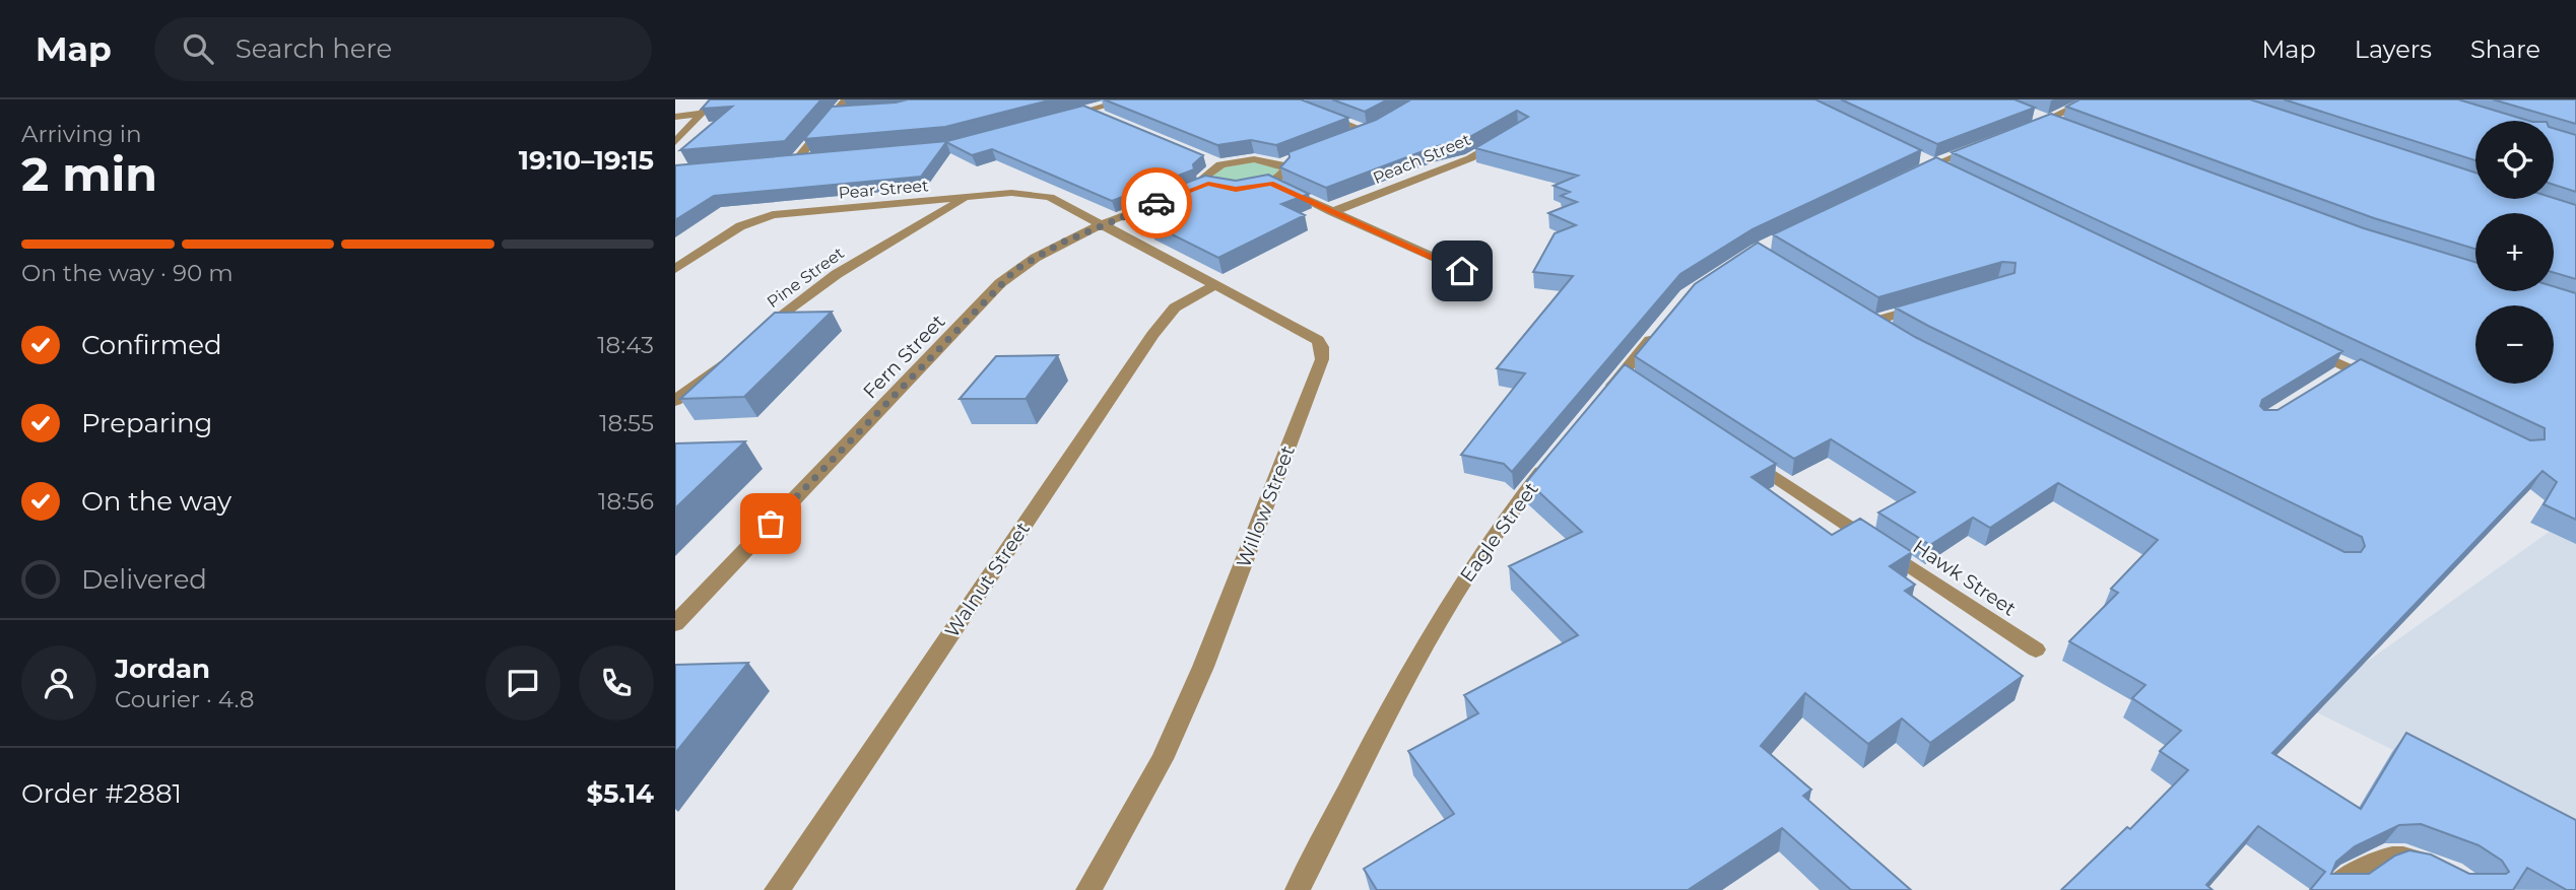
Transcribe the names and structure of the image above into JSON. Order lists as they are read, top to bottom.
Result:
{
  "streets": {
    "street": [
      "Peach Street",
      "Pear Street",
      "Pine Street",
      "Fern Street",
      "Willow Street",
      "Eagle Street",
      "Hawk Street",
      "Walnut Street"
    ]
  },
  "crossings": [
    ["Pear Street", "Pine Street"],
    ["Pear Street", "Fern Street"],
    ["Pear Street", "Willow Street"],
    ["Fern Street", "Willow Street"],
    ["Willow Street", "Walnut Street"]
  ],
  "page": {
    "header": "Map",
    "search": "Search here",
    "nav": ["Map", "Layers", "Share"],
    "heading": ["2 min", "Arriving in", "19:10–19:15"],
    "panel": [
      "Jordan",
      "Courier · 4.8",
      "Order #2881",
      "$5.14"
    ],
    "map_buttons": ["+", "−"],
    "bar": "On the way · 90 m",
    "list": [
      ["Confirmed", "18:43"],
      ["Preparing", "18:55"],
      ["On the way", "18:56"],
      "Delivered"
    ]
  }
}
